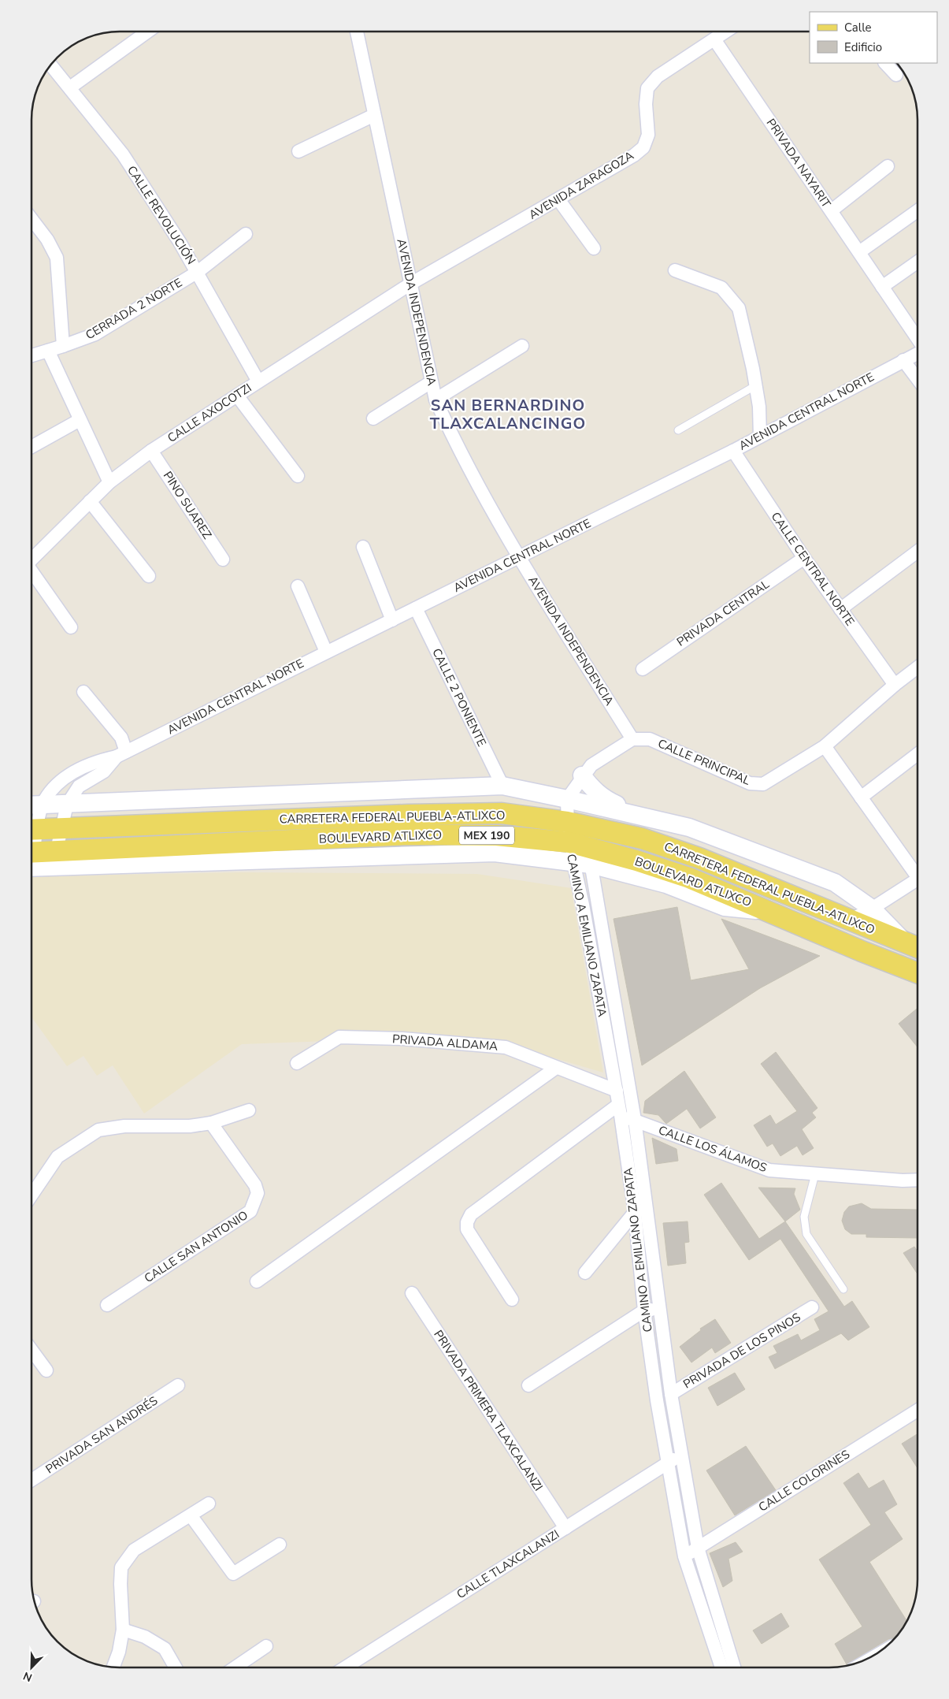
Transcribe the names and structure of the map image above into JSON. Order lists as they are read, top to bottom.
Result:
{
  "streets": {
    "main road": ["CARRETERA FEDERAL PUEBLA-ATLIXCO", "MEX 190", "BOULEVARD ATLIXCO"],
    "street": [
      "PRIVADA NAYARIT",
      "AVENIDA ZARAGOZA",
      "CALLE REVOLUCIÓN",
      "CERRADA 2 NORTE",
      "AVENIDA INDEPENDENCIA",
      "AVENIDA CENTRAL NORTE",
      "CALLE AXOCOTZI",
      "PINO SUAREZ",
      "CALLE CENTRAL NORTE",
      "PRIVADA CENTRAL",
      "CALLE 2 PONIENTE",
      "CALLE PRINCIPAL",
      "CAMINO A EMILIANO ZAPATA",
      "PRIVADA ALDAMA",
      "CALLE LOS ÁLAMOS",
      "CALLE SAN ANTONIO",
      "PRIVADA DE LOS PINOS",
      "PRIVADA PRIMERA TLAXCALANZI",
      "PRIVADA SAN ANDRÉS",
      "CALLE COLORINES",
      "CALLE TLAXCALANZI"
    ]
  },
  "crossings": [
    ["PRIVADA NAYARIT", "AVENIDA ZARAGOZA"],
    ["AVENIDA ZARAGOZA", "AVENIDA INDEPENDENCIA"],
    ["AVENIDA ZARAGOZA", "CALLE AXOCOTZI"],
    ["CALLE REVOLUCIÓN", "CERRADA 2 NORTE"],
    ["CALLE REVOLUCIÓN", "CALLE AXOCOTZI"],
    ["AVENIDA INDEPENDENCIA", "AVENIDA CENTRAL NORTE"],
    ["AVENIDA INDEPENDENCIA", "CALLE AXOCOTZI"],
    ["AVENIDA INDEPENDENCIA", "CALLE PRINCIPAL"],
    ["AVENIDA CENTRAL NORTE", "CALLE CENTRAL NORTE"],
    ["AVENIDA CENTRAL NORTE", "CALLE 2 PONIENTE"],
    ["AVENIDA CENTRAL NORTE", "CARRETERA FEDERAL PUEBLA-ATLIXCO"],
    ["AVENIDA CENTRAL NORTE", "BOULEVARD ATLIXCO"],
    ["CALLE AXOCOTZI", "PINO SUAREZ"],
    ["CALLE CENTRAL NORTE", "PRIVADA CENTRAL"],
    ["CALLE CENTRAL NORTE", "CALLE PRINCIPAL"],
    ["CARRETERA FEDERAL PUEBLA-ATLIXCO", "CAMINO A EMILIANO ZAPATA"],
    ["BOULEVARD ATLIXCO", "CAMINO A EMILIANO ZAPATA"],
    ["CAMINO A EMILIANO ZAPATA", "PRIVADA ALDAMA"],
    ["CAMINO A EMILIANO ZAPATA", "CALLE LOS ÁLAMOS"],
    ["CAMINO A EMILIANO ZAPATA", "PRIVADA DE LOS PINOS"],
    ["CAMINO A EMILIANO ZAPATA", "CALLE COLORINES"],
    ["CAMINO A EMILIANO ZAPATA", "CALLE TLAXCALANZI"],
    ["PRIVADA PRIMERA TLAXCALANZI", "CALLE TLAXCALANZI"]
  ],
  "districts": ["SAN BERNARDINO TLAXCALANCINGO"],
  "legend": ["Calle", "Edificio"],
  "north": "bottom left"
}
